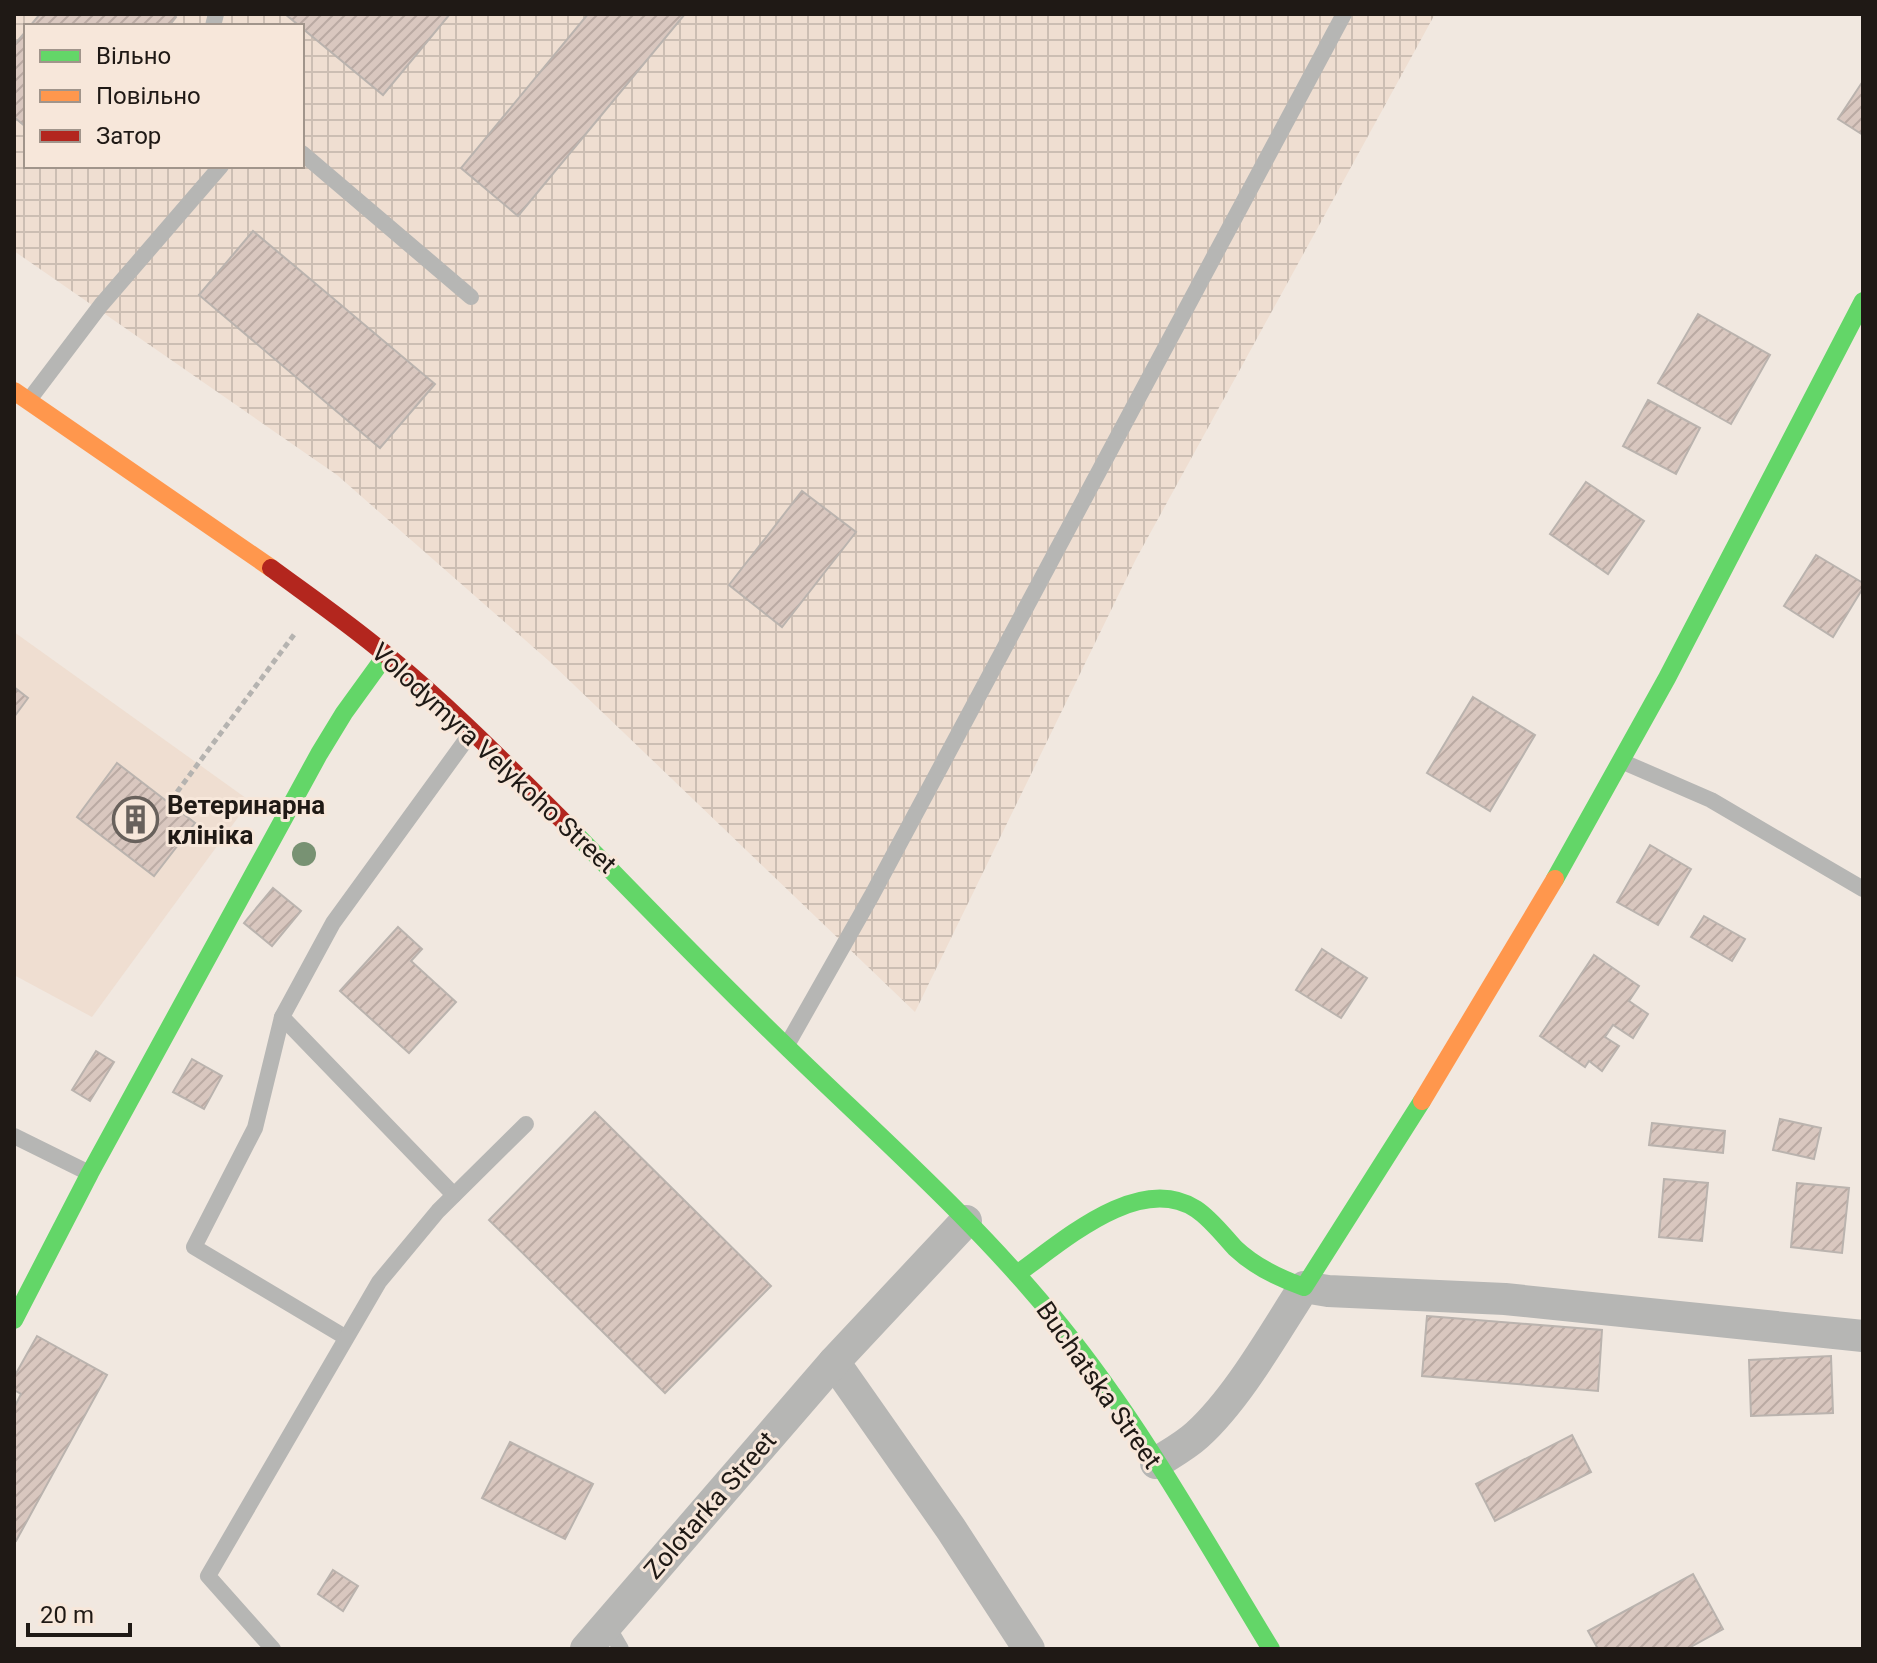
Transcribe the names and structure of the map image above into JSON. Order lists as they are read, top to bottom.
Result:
{
  "streets": {
    "street": ["Volodymyra Velykoho Street", "Buchatska Street", "Zolotarka Street"]
  },
  "crossings": [
    ["Volodymyra Velykoho Street", "Buchatska Street"],
    ["Buchatska Street", "Zolotarka Street"]
  ],
  "places": {
    "building": ["Ветеринарна клініка"]
  },
  "legend": ["Вільно", "Повільно", "Затор"],
  "scale_bar": "20 m"
}
